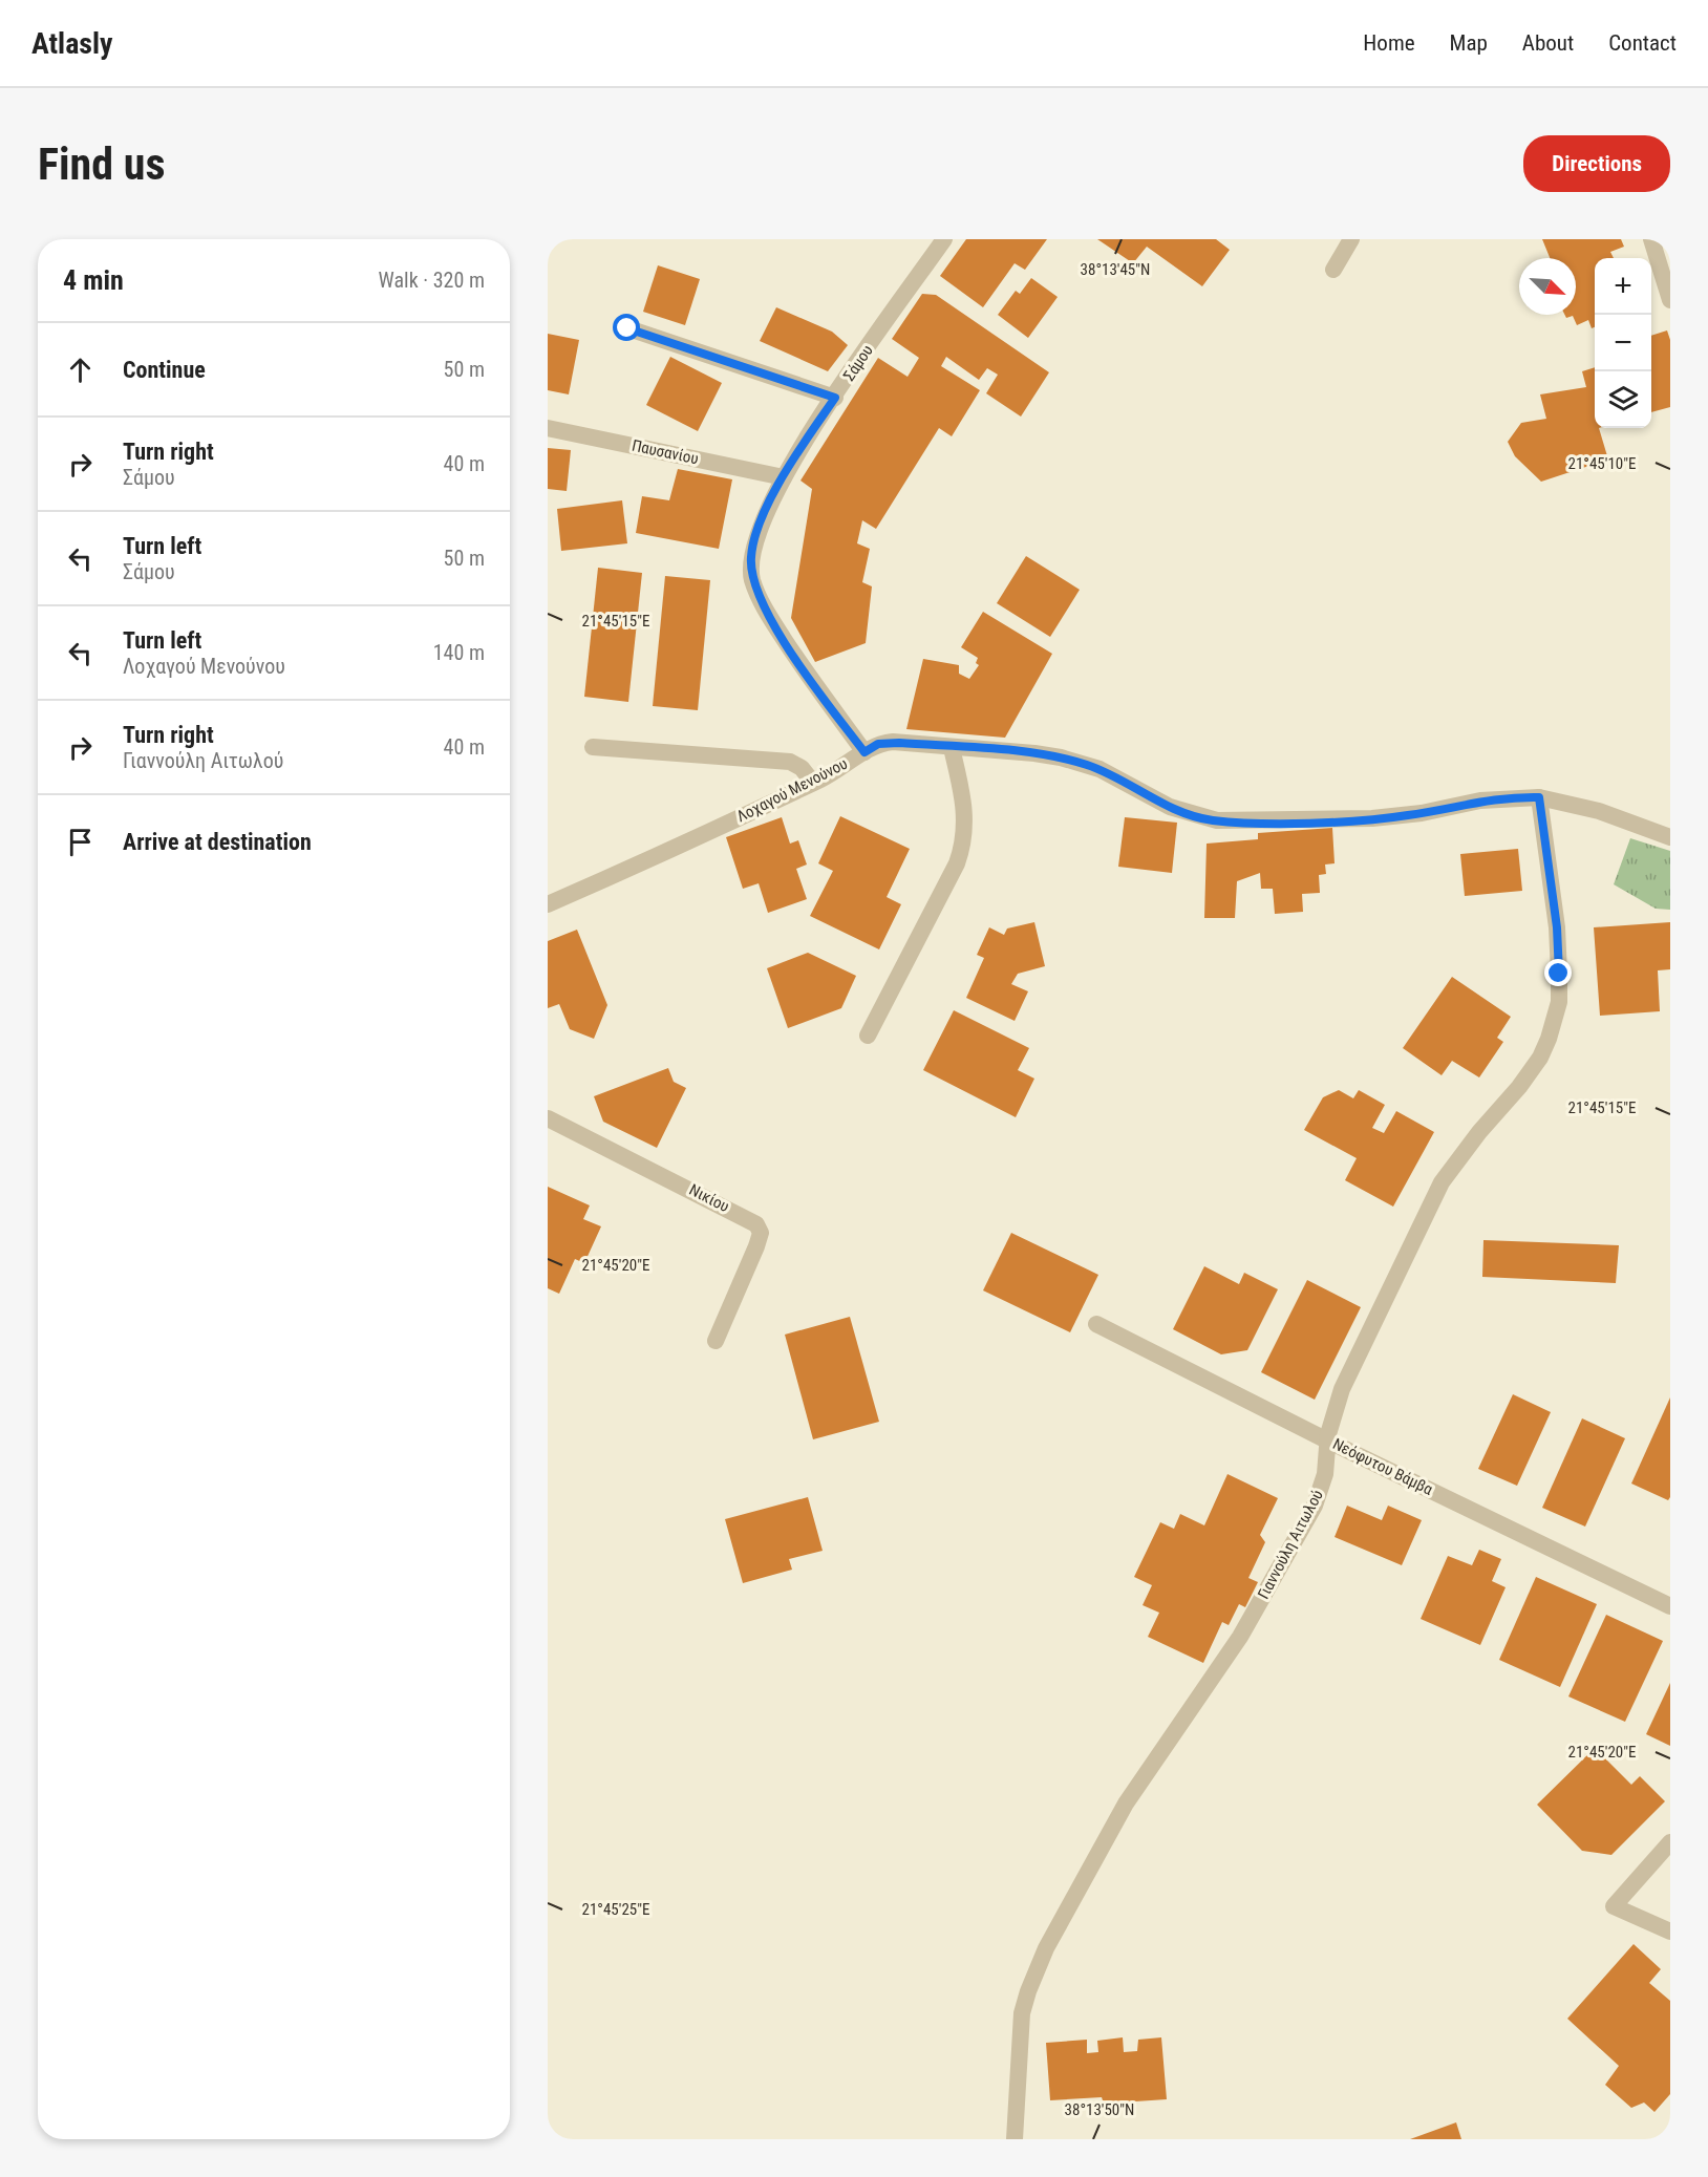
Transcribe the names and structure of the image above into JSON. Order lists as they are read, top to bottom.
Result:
{
  "streets": {
    "street": [
      "Σάμου",
      "Παυσανίου",
      "Λοχαγού Μενούνου",
      "Νικίου",
      "Νεόφυτου Βάμβα",
      "Γιαννούλη Αιτωλού"
    ]
  },
  "crossings": [
    ["Σάμου", "Παυσανίου"],
    ["Σάμου", "Λοχαγού Μενούνου"],
    ["Λοχαγού Μενούνου", "Γιαννούλη Αιτωλού"],
    ["Νεόφυτου Βάμβα", "Γιαννούλη Αιτωλού"]
  ],
  "north": "bottom right",
  "page": {
    "header": "Atlasly",
    "nav": [
      "Home",
      "Map",
      "About",
      "Contact"
    ],
    "buttons": "Directions",
    "title": "Find us",
    "heading": ["4 min", "Walk · 320 m"],
    "map_buttons": ["+", "−"],
    "list": [
      ["Continue", "50 m"],
      ["Turn right", "Σάμου", "40 m"],
      ["Turn left", "Σάμου", "50 m"],
      ["Turn left", "Λοχαγού Μενούνου", "140 m"],
      ["Turn right", "Γιαννούλη Αιτωλού", "40 m"],
      "Arrive at destination"
    ]
  },
  "coordinates": [
    "38°13'45\"N",
    "21°45'10\"E",
    "21°45'15\"E",
    "21°45'20\"E",
    "21°45'25\"E",
    "38°13'50\"N"
  ]
}
